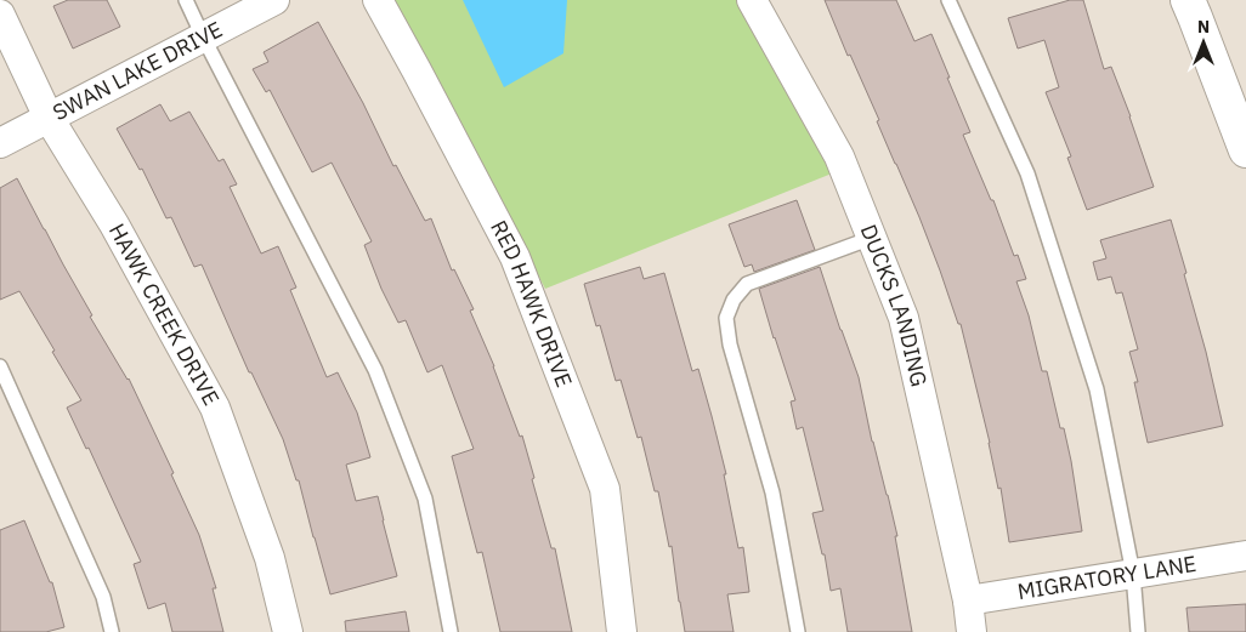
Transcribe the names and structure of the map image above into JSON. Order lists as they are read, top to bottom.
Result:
{
  "streets": {
    "street": [
      "SWAN LAKE DRIVE",
      "RED HAWK DRIVE",
      "DUCKS LANDING",
      "HAWK CREEK DRIVE",
      "MIGRATORY LANE"
    ]
  },
  "crossings": [
    ["SWAN LAKE DRIVE", "HAWK CREEK DRIVE"],
    ["DUCKS LANDING", "MIGRATORY LANE"]
  ],
  "north": "top"
}
